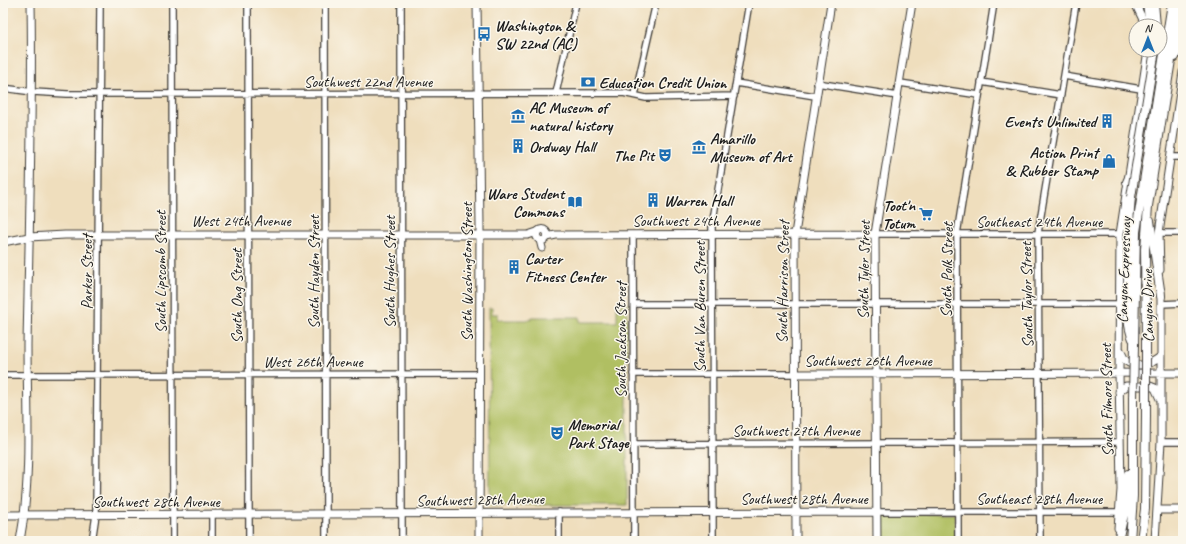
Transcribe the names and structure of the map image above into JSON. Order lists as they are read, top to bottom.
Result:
{
  "streets": {
    "highway": ["Canyon Expressway"],
    "main road": [
      "West 24th Avenue",
      "Southwest 24th Avenue",
      "South Tyler Street",
      "South Washington Street",
      "South Harrison Street",
      "Canyon Drive",
      "Southwest 26th Avenue",
      "South Filmore Street",
      "Southwest 28th Avenue"
    ],
    "street": [
      "Southwest 22nd Avenue",
      "Southeast 24th Avenue",
      "South Polk Street",
      "Parker Street",
      "South Lipscomb Street",
      "South Hayden Street",
      "South Hughes Street",
      "South Taylor Street",
      "South Ong Street",
      "South Van Buren Street",
      "South Jackson Street",
      "West 26th Avenue",
      "Southwest 27th Avenue",
      "Southeast 28th Avenue"
    ]
  },
  "crossings": [
    ["Southwest 22nd Avenue", "Parker Street"],
    ["Southwest 22nd Avenue", "South Lipscomb Street"],
    ["Southwest 22nd Avenue", "South Hayden Street"],
    ["Southwest 22nd Avenue", "South Hughes Street"],
    ["Southwest 22nd Avenue", "South Washington Street"],
    ["Southwest 22nd Avenue", "South Ong Street"],
    ["Southwest 22nd Avenue", "South Van Buren Street"],
    ["West 24th Avenue", "Southwest 24th Avenue"],
    ["West 24th Avenue", "Parker Street"],
    ["West 24th Avenue", "South Lipscomb Street"],
    ["West 24th Avenue", "South Hayden Street"],
    ["West 24th Avenue", "South Hughes Street"],
    ["West 24th Avenue", "South Washington Street"],
    ["West 24th Avenue", "South Ong Street"],
    ["Southwest 24th Avenue", "Southeast 24th Avenue"],
    ["Southwest 24th Avenue", "South Tyler Street"],
    ["Southwest 24th Avenue", "South Polk Street"],
    ["Southwest 24th Avenue", "South Washington Street"],
    ["Southwest 24th Avenue", "South Harrison Street"],
    ["Southwest 24th Avenue", "South Van Buren Street"],
    ["Southwest 24th Avenue", "South Jackson Street"],
    ["Southeast 24th Avenue", "South Polk Street"],
    ["Southeast 24th Avenue", "South Taylor Street"],
    ["Southeast 24th Avenue", "South Filmore Street"],
    ["South Tyler Street", "Southwest 26th Avenue"],
    ["South Tyler Street", "Southwest 27th Avenue"],
    ["South Tyler Street", "Southwest 28th Avenue"],
    ["South Polk Street", "Southwest 26th Avenue"],
    ["South Polk Street", "Southwest 27th Avenue"],
    ["South Polk Street", "Southwest 28th Avenue"],
    ["South Polk Street", "Southeast 28th Avenue"],
    ["Parker Street", "West 26th Avenue"],
    ["Parker Street", "Southwest 28th Avenue"],
    ["South Lipscomb Street", "West 26th Avenue"],
    ["South Lipscomb Street", "Southwest 28th Avenue"],
    ["South Hayden Street", "West 26th Avenue"],
    ["South Hayden Street", "Southwest 28th Avenue"],
    ["South Hughes Street", "West 26th Avenue"],
    ["South Hughes Street", "Southwest 28th Avenue"],
    ["South Washington Street", "West 26th Avenue"],
    ["South Washington Street", "Southwest 28th Avenue"],
    ["South Harrison Street", "Southwest 26th Avenue"],
    ["South Harrison Street", "Southwest 27th Avenue"],
    ["South Harrison Street", "Southwest 28th Avenue"],
    ["South Taylor Street", "Southwest 26th Avenue"],
    ["South Taylor Street", "Southwest 27th Avenue"],
    ["South Taylor Street", "Southeast 28th Avenue"],
    ["South Ong Street", "West 26th Avenue"],
    ["South Ong Street", "Southwest 28th Avenue"],
    ["Canyon Drive", "Southwest 26th Avenue"],
    ["South Van Buren Street", "Southwest 26th Avenue"],
    ["South Van Buren Street", "Southwest 27th Avenue"],
    ["South Van Buren Street", "Southwest 28th Avenue"],
    ["South Jackson Street", "Southwest 26th Avenue"],
    ["South Jackson Street", "Southwest 27th Avenue"],
    ["South Jackson Street", "Southwest 28th Avenue"],
    ["Southwest 26th Avenue", "South Filmore Street"],
    ["South Filmore Street", "Southwest 27th Avenue"],
    ["South Filmore Street", "Southeast 28th Avenue"],
    ["Southwest 28th Avenue", "Southeast 28th Avenue"]
  ],
  "places": {
    "bus stop": ["Washington & SW 22nd (AC)"],
    "bank": ["Education Credit Union"],
    "museum": ["AC Museum of natural history", "Amarillo Museum of Art"],
    "building": [
      "Events Unlimited",
      "Ordway Hall",
      "Warren Hall",
      "Carter Fitness Center"
    ],
    "theatre": ["The Pit", "Memorial Park Stage"],
    "shop": ["Action Print & Rubber Stamp"],
    "library": ["Ware Student Commons"],
    "supermarket": ["Toot'n Totum"]
  },
  "north": "top"
}
